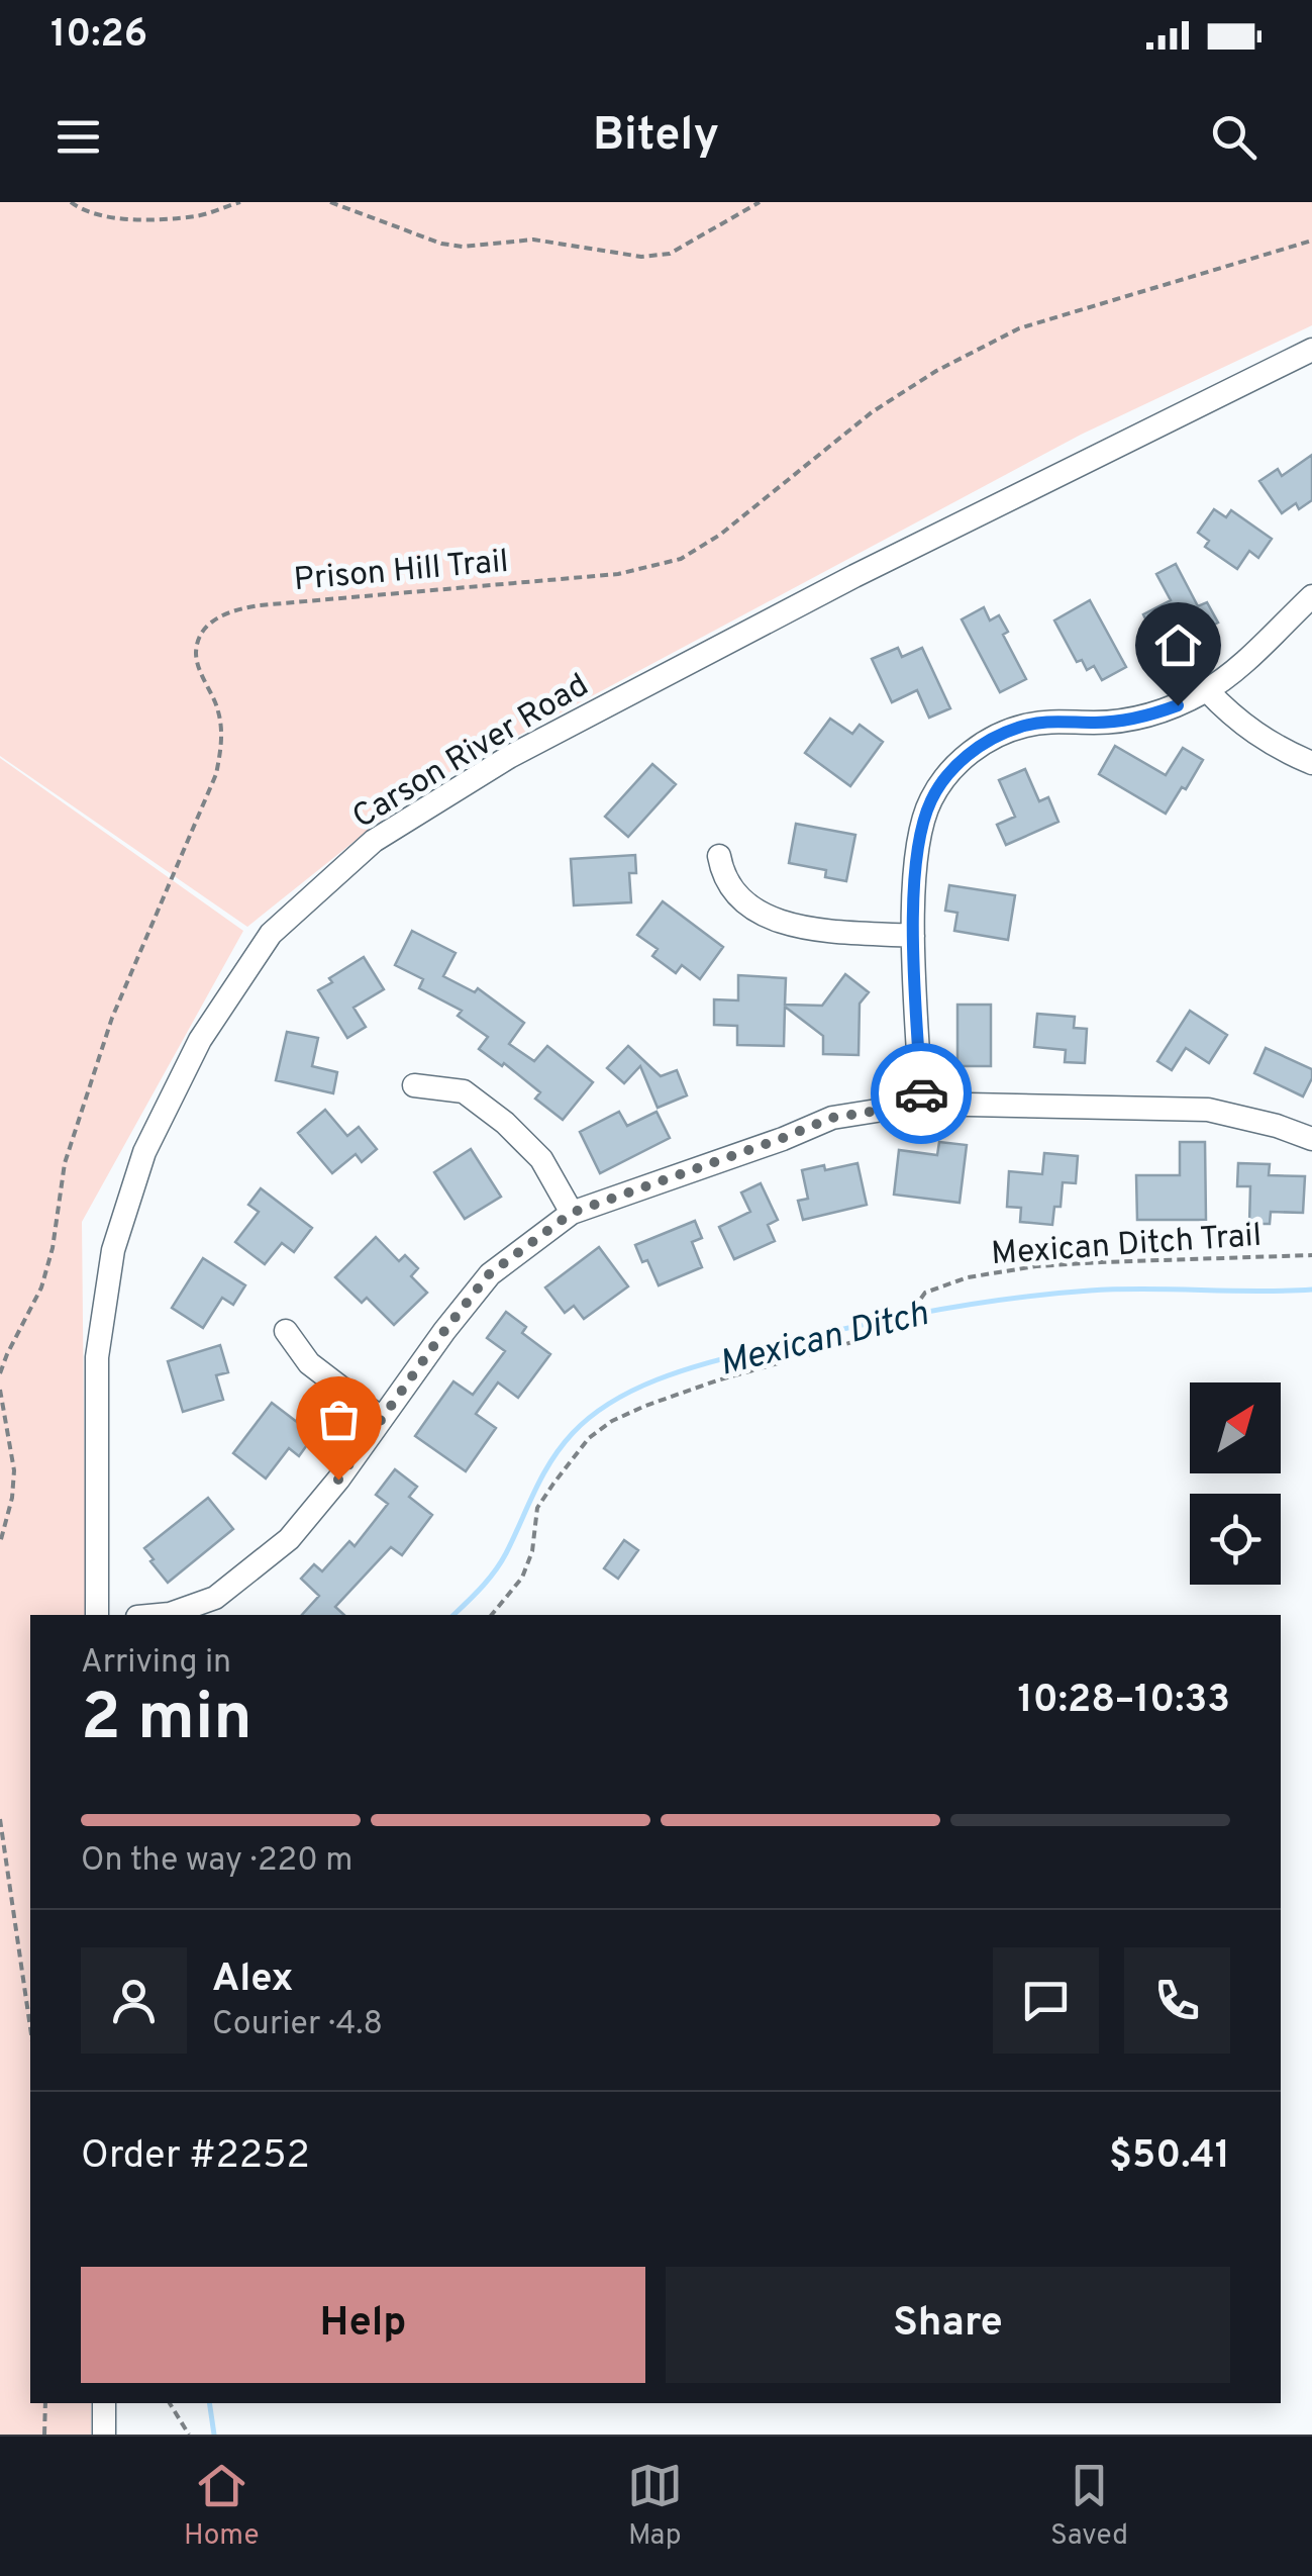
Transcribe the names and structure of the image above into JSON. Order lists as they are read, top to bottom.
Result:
{
  "streets": {
    "street": ["Carson River Road"],
    "path": ["Prison Hill Trail", "Mexican Ditch Trail"]
  },
  "water": ["Mexican Ditch"],
  "north": "top right",
  "page": {
    "status": "10:26",
    "header": "Bitely",
    "heading": ["2 min", "Arriving in", "10:28–10:33"],
    "panel": [
      "Alex",
      "Courier · 4.8",
      "Order #2252",
      "$50.41"
    ],
    "bar": "On the way · 220 m",
    "buttons": ["Help", "Share"],
    "tabs": ["Home", "Map", "Saved"]
  }
}
